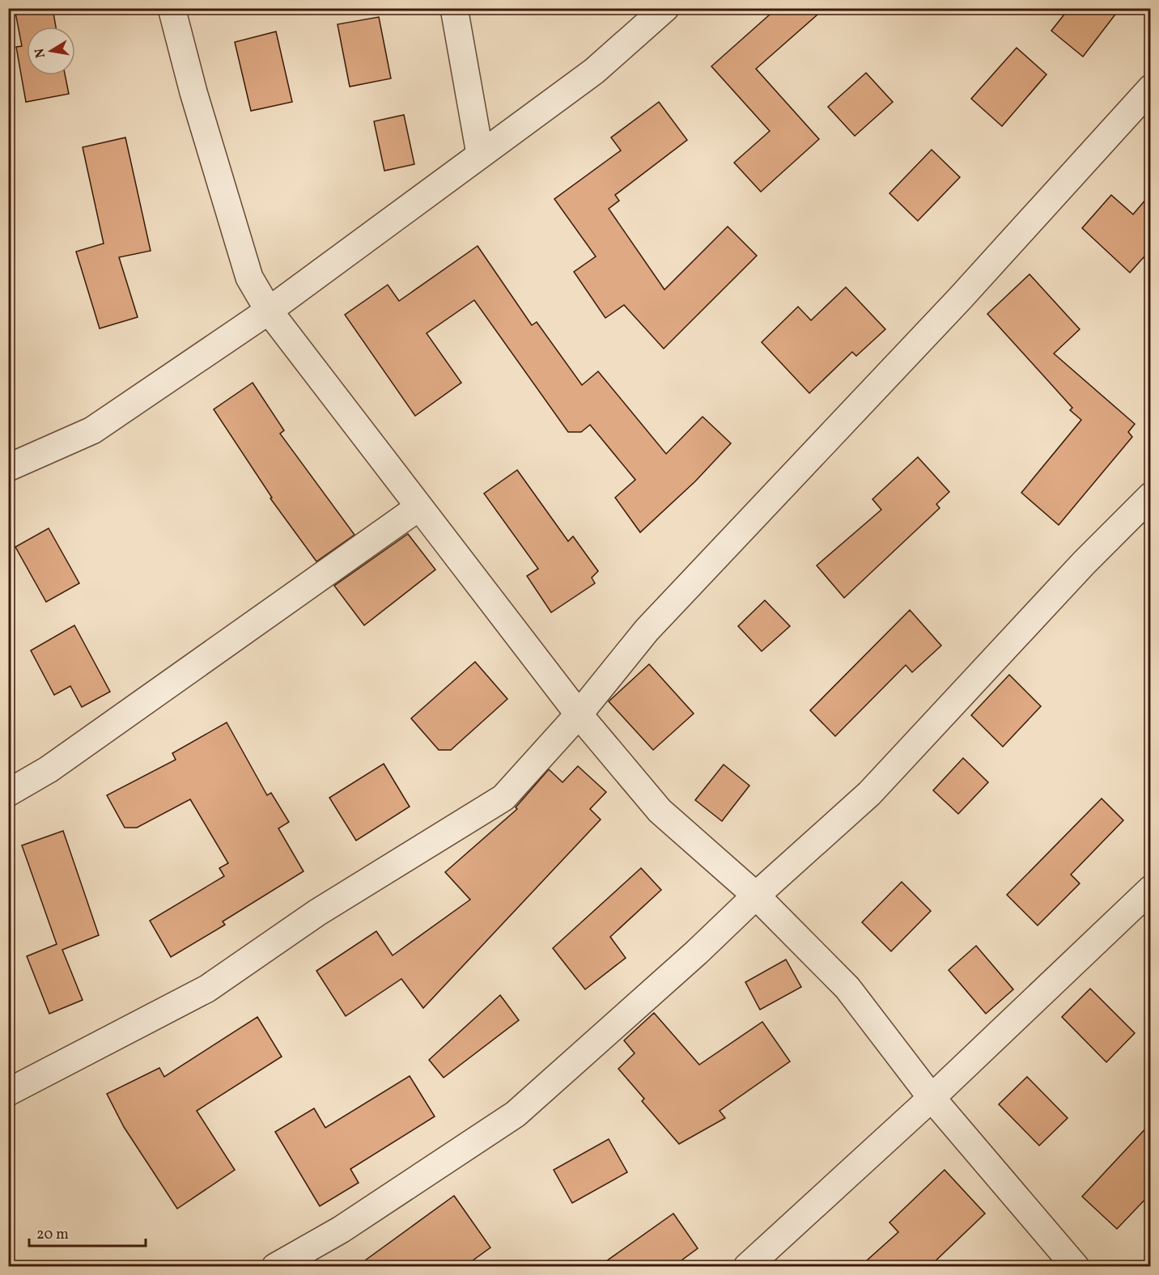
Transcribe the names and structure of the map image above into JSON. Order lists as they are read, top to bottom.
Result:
{
  "scale_bar": "20 m",
  "north": "left"
}
